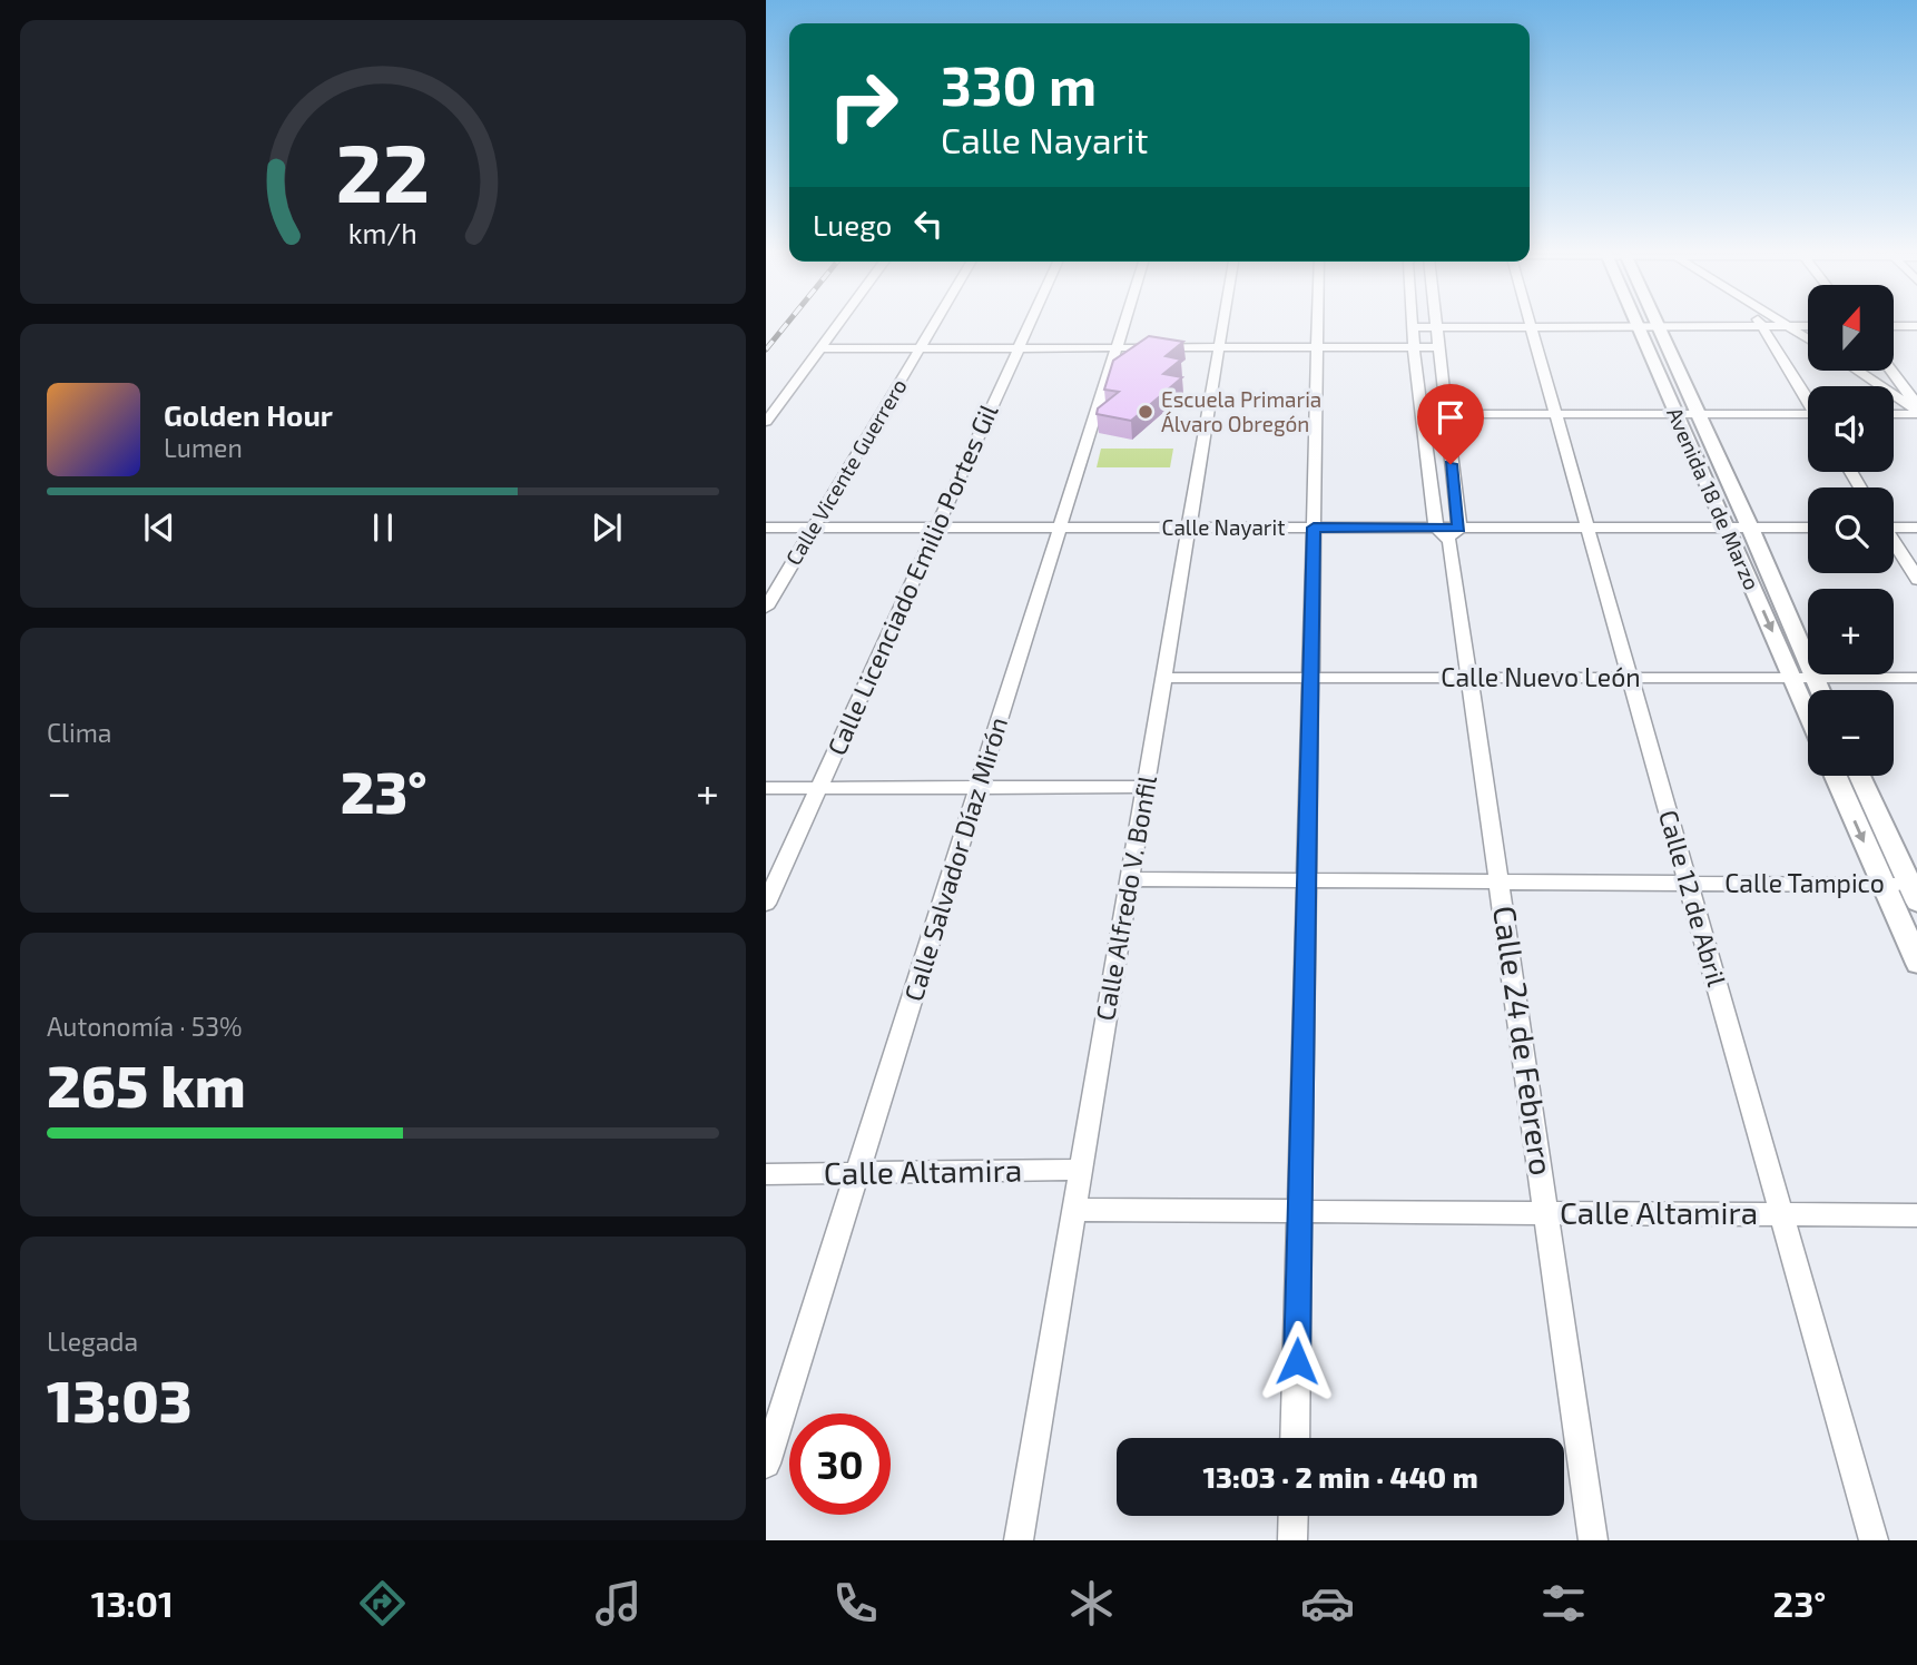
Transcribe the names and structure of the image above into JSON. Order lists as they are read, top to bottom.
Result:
{
  "streets": {
    "street": [
      "Calle Vicente Guerrero",
      "Avenida 18 de Marzo",
      "Calle Nayarit",
      "Calle Licenciado Emilio Portes Gil",
      "Calle Nuevo León",
      "Calle Salvador Díaz Mirón",
      "Calle Tampico",
      "Calle Alfredo V. Bonfil",
      "Calle 12 de Abril",
      "Calle 24 de Febrero",
      "Calle Altamira"
    ]
  },
  "crossings": [
    ["Calle Vicente Guerrero", "Calle Nayarit"],
    ["Avenida 18 de Marzo", "Calle Nayarit"],
    ["Avenida 18 de Marzo", "Calle Nuevo León"],
    ["Calle Nayarit", "Calle Licenciado Emilio Portes Gil"],
    ["Calle Nayarit", "Calle Salvador Díaz Mirón"],
    ["Calle Nayarit", "Calle Alfredo V. Bonfil"],
    ["Calle Nayarit", "Calle 12 de Abril"],
    ["Calle Nayarit", "Calle 24 de Febrero"],
    ["Calle Nuevo León", "Calle Alfredo V. Bonfil"],
    ["Calle Nuevo León", "Calle 12 de Abril"],
    ["Calle Nuevo León", "Calle 24 de Febrero"],
    ["Calle Salvador Díaz Mirón", "Calle Altamira"],
    ["Calle Tampico", "Calle Alfredo V. Bonfil"],
    ["Calle Tampico", "Calle 12 de Abril"],
    ["Calle Tampico", "Calle 24 de Febrero"],
    ["Calle Alfredo V. Bonfil", "Calle Altamira"],
    ["Calle 12 de Abril", "Calle Altamira"],
    ["Calle 24 de Febrero", "Calle Altamira"]
  ],
  "places": ["Escuela Primaria Álvaro Obregón"],
  "north": "top",
  "page": {
    "turn": ["330 m", "Calle Nayarit"],
    "then": "Luego",
    "map_buttons": ["+", "−"],
    "song": ["Golden Hour", "Lumen"],
    "tile": [
      "Clima",
      ["Autonomía · 53%", "265 km"],
      ["Llegada", "13:03"]
    ],
    "heat": ["−", "23°", "+"],
    "limit": "30",
    "trip": "13:03 · 2 min · 440 m",
    "tabs": ["13:01", "23°"],
    "gauge": ["22", "km/h"]
  }
}
